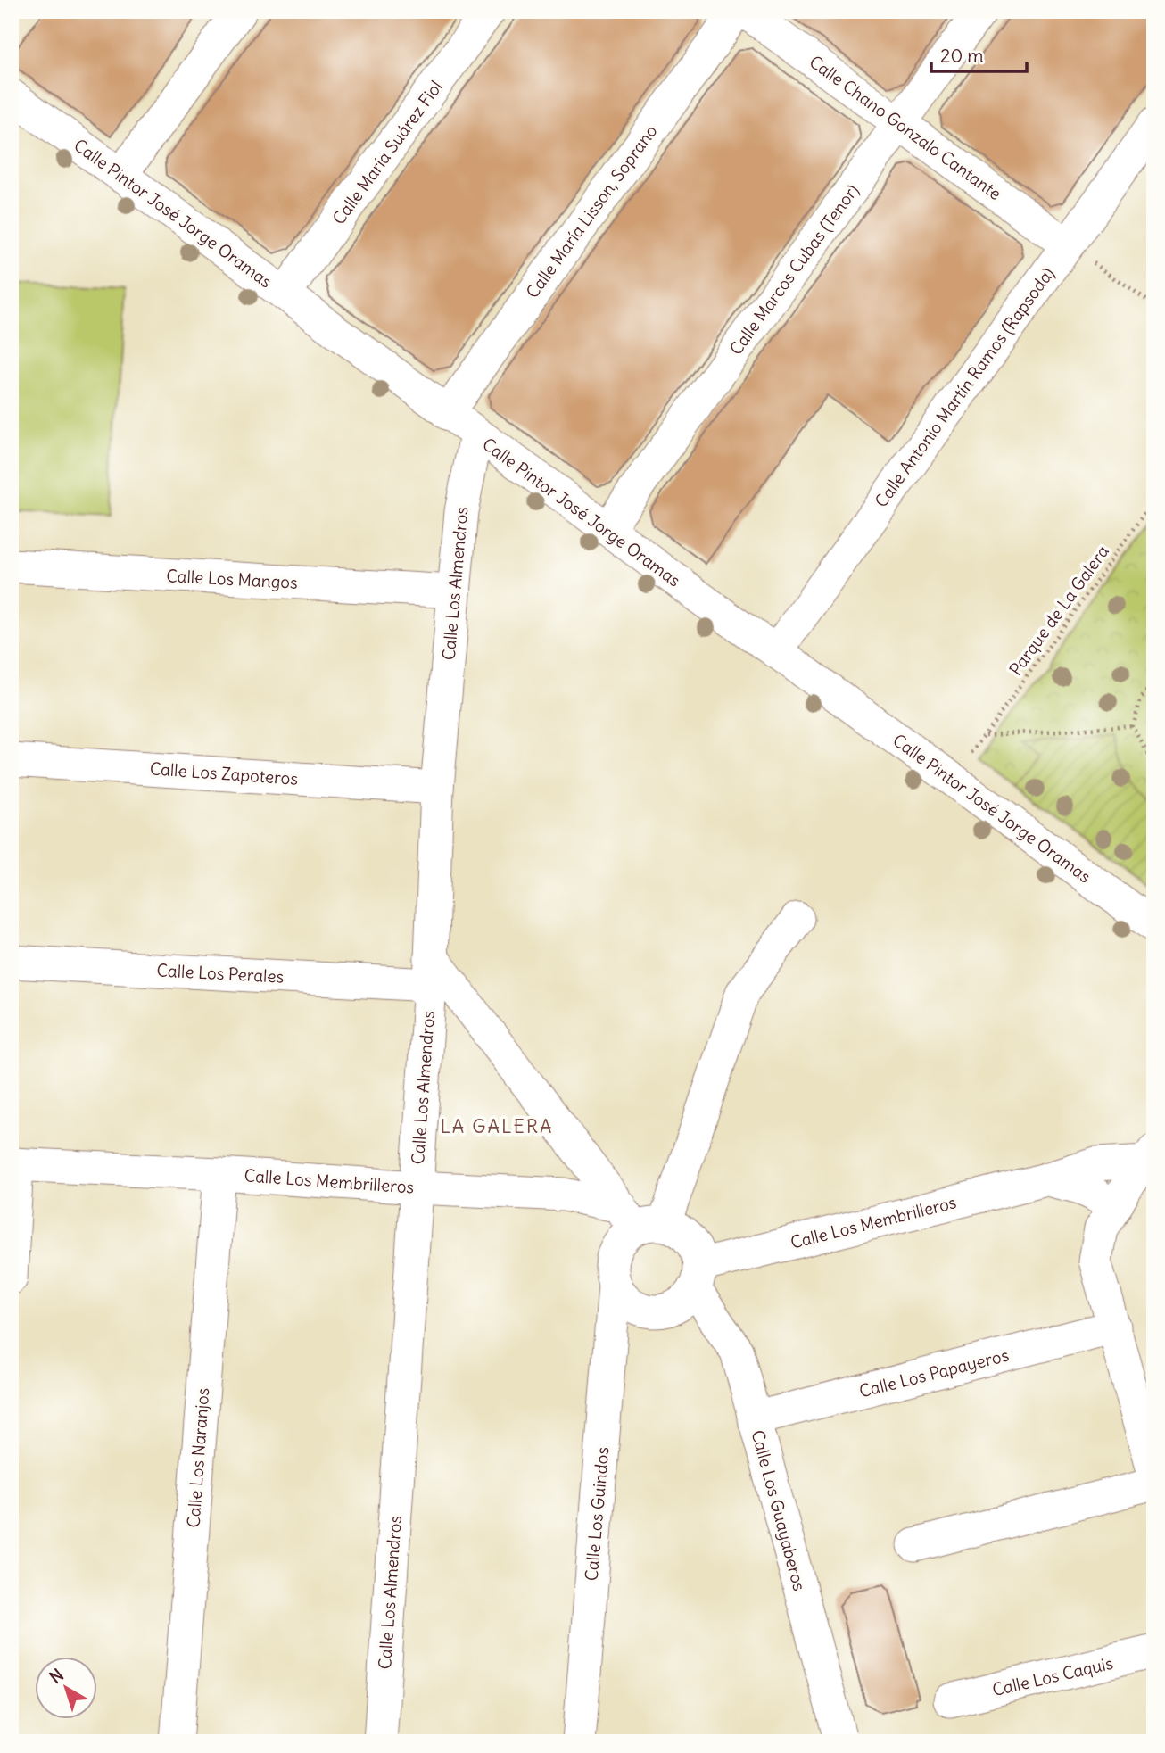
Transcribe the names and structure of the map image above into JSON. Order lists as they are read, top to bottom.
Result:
{
  "streets": {
    "street": [
      "Calle Chano Gonzalo Cantante",
      "Calle María Suárez Fiol",
      "Calle María Lisson, Soprano",
      "Calle Pintor José Jorge Oramas",
      "Calle Marcos Cubas (Tenor)",
      "Calle Antonio Martín Ramos (Rapsoda)",
      "Calle Los Mangos",
      "Calle Los Almendros",
      "Calle Los Zapoteros",
      "Calle Los Perales",
      "Calle Los Membrilleros",
      "Calle Los Papayeros",
      "Calle Los Naranjos",
      "Calle Los Guayaberos",
      "Calle Los Guindos",
      "Calle Los Caquis"
    ],
    "path": ["Parque de La Galera"]
  },
  "crossings": [
    ["Calle Chano Gonzalo Cantante", "Calle Marcos Cubas (Tenor)"],
    ["Calle Chano Gonzalo Cantante", "Calle Antonio Martín Ramos (Rapsoda)"],
    ["Calle María Suárez Fiol", "Calle Pintor José Jorge Oramas"],
    ["Calle María Lisson, Soprano", "Calle Pintor José Jorge Oramas"],
    ["Calle Pintor José Jorge Oramas", "Calle Marcos Cubas (Tenor)"],
    ["Calle Pintor José Jorge Oramas", "Calle Antonio Martín Ramos (Rapsoda)"],
    ["Calle Pintor José Jorge Oramas", "Calle Los Almendros"],
    ["Calle Pintor José Jorge Oramas", "Parque de La Galera"],
    ["Calle Los Mangos", "Calle Los Almendros"],
    ["Calle Los Almendros", "Calle Los Zapoteros"],
    ["Calle Los Almendros", "Calle Los Perales"],
    ["Calle Los Almendros", "Calle Los Membrilleros"],
    ["Calle Los Membrilleros", "Calle Los Naranjos"],
    ["Calle Los Membrilleros", "Calle Los Guayaberos"],
    ["Calle Los Membrilleros", "Calle Los Guindos"],
    ["Calle Los Papayeros", "Calle Los Guayaberos"],
    ["Calle Los Guayaberos", "Calle Los Guindos"]
  ],
  "districts": ["LA GALERA"],
  "scale_bar": "20 m",
  "north": "top left"
}
